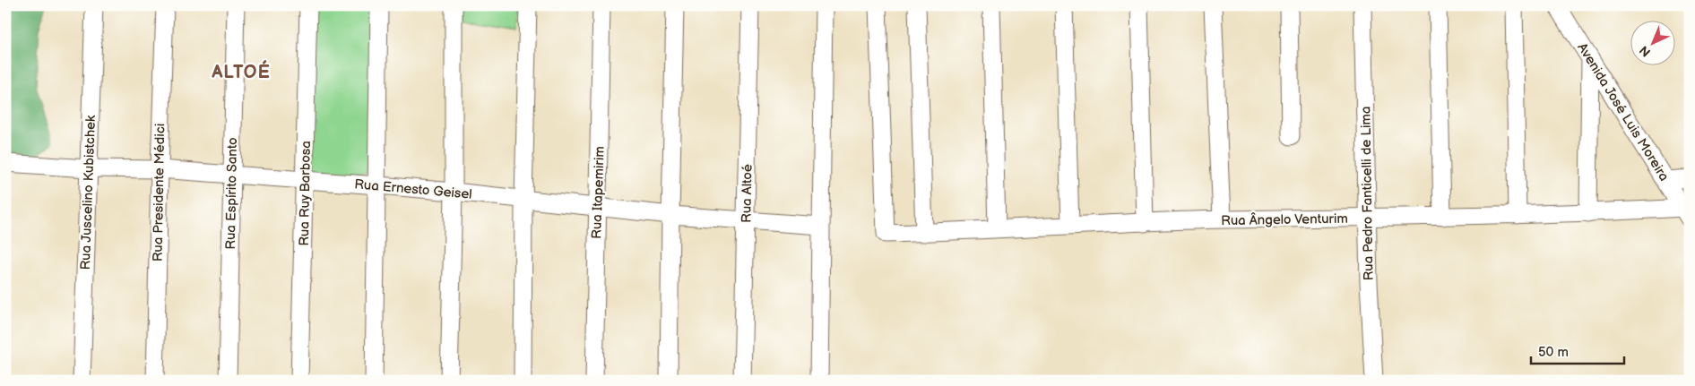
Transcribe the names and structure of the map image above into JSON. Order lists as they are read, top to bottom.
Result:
{
  "streets": {
    "street": [
      "Avenida José Luis Moreira",
      "Rua Ernesto Geisel",
      "Rua Juscelino Kubistchek",
      "Rua Presidente Médici",
      "Rua Itapemirim",
      "Rua Espírito Santo",
      "Rua Ruy Barbosa",
      "Rua Altoé",
      "Rua Pedro Fanticelli de Lima",
      "Rua Ângelo Venturim"
    ]
  },
  "crossings": [
    ["Avenida José Luis Moreira", "Rua Ângelo Venturim"],
    ["Rua Ernesto Geisel", "Rua Juscelino Kubistchek"],
    ["Rua Ernesto Geisel", "Rua Presidente Médici"],
    ["Rua Ernesto Geisel", "Rua Itapemirim"],
    ["Rua Ernesto Geisel", "Rua Espírito Santo"],
    ["Rua Ernesto Geisel", "Rua Ruy Barbosa"],
    ["Rua Ernesto Geisel", "Rua Altoé"],
    ["Rua Pedro Fanticelli de Lima", "Rua Ângelo Venturim"]
  ],
  "districts": ["ALTOÉ"],
  "scale_bar": "50 m",
  "north": "bottom left"
}
